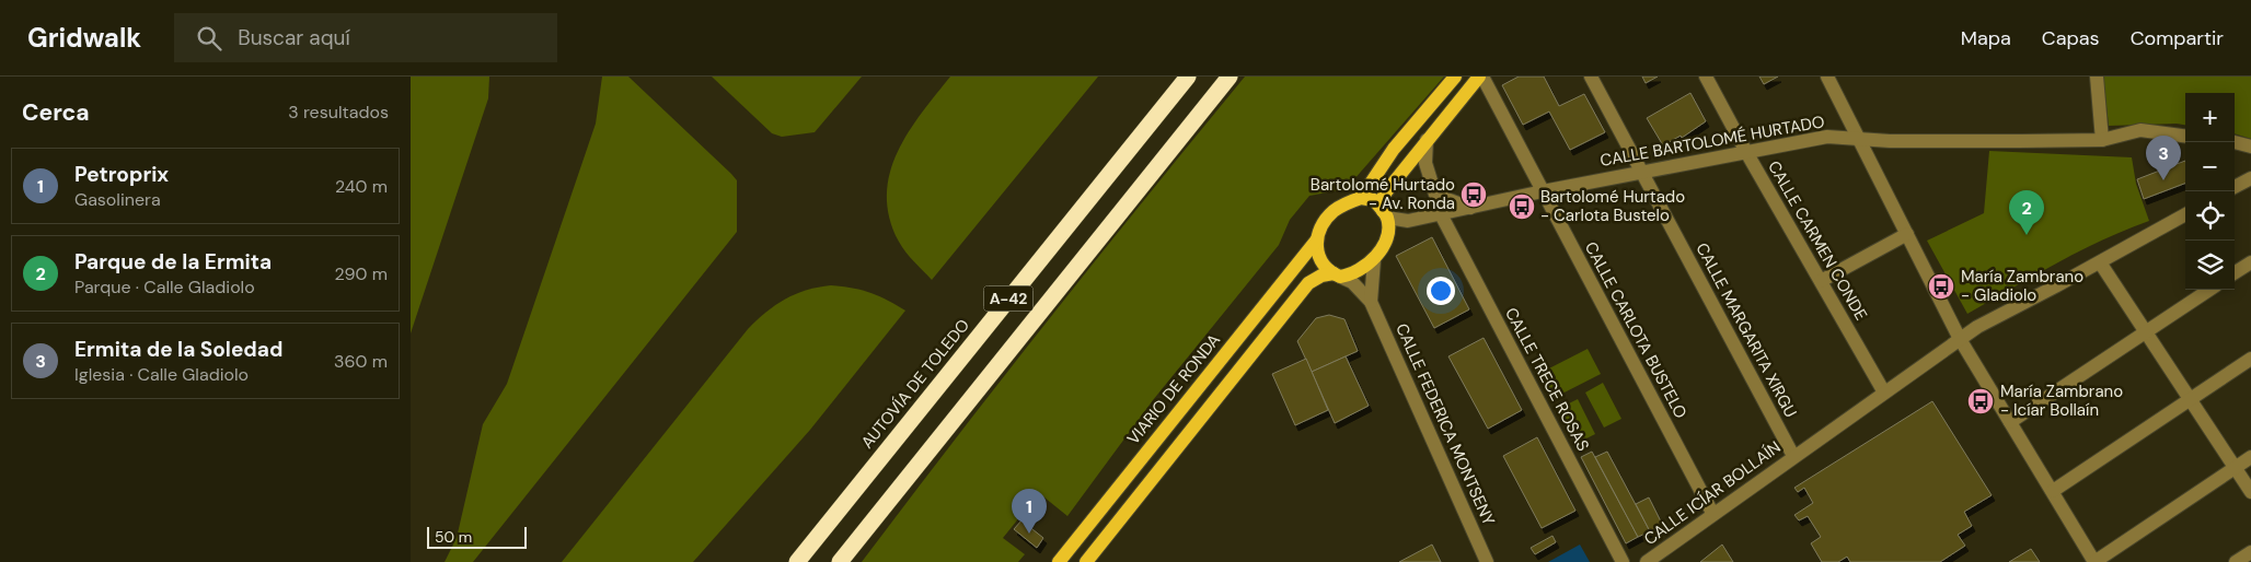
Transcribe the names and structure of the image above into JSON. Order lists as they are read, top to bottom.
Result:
{
  "streets": {
    "highway": ["A-42", "AUTOVÍA DE TOLEDO"],
    "main road": ["VIARIO DE RONDA"],
    "street": [
      "CALLE BARTOLOMÉ HURTADO",
      "CALLE CARMEN CONDE",
      "CALLE CARLOTA BUSTELO",
      "CALLE MARGARITA XIRGU",
      "CALLE TRECE ROSAS",
      "CALLE FEDERICA MONTSENY",
      "CALLE ICÍAR BOLLAÍN"
    ]
  },
  "crossings": [
    ["CALLE BARTOLOMÉ HURTADO", "CALLE CARMEN CONDE"],
    ["CALLE BARTOLOMÉ HURTADO", "CALLE CARLOTA BUSTELO"],
    ["CALLE BARTOLOMÉ HURTADO", "CALLE MARGARITA XIRGU"],
    ["CALLE BARTOLOMÉ HURTADO", "CALLE TRECE ROSAS"],
    ["CALLE BARTOLOMÉ HURTADO", "VIARIO DE RONDA"],
    ["CALLE BARTOLOMÉ HURTADO", "CALLE FEDERICA MONTSENY"],
    ["CALLE CARMEN CONDE", "CALLE ICÍAR BOLLAÍN"],
    ["CALLE CARLOTA BUSTELO", "CALLE ICÍAR BOLLAÍN"],
    ["CALLE MARGARITA XIRGU", "CALLE ICÍAR BOLLAÍN"],
    ["VIARIO DE RONDA", "CALLE FEDERICA MONTSENY"]
  ],
  "places": {
    "bus stop": [
      "Bartolomé Hurtado - Av. Ronda",
      "Bartolomé Hurtado - Carlota Bustelo",
      "María Zambrano - Gladiolo",
      "María Zambrano - Icíar Bollaín"
    ]
  },
  "scale_bar": "50 m",
  "page": {
    "header": "Gridwalk",
    "search": "Buscar aquí",
    "nav": ["Mapa", "Capas", "Compartir"],
    "heading": ["Cerca", "3 resultados"],
    "map_buttons": ["+", "−"],
    "pins": ["3", "2", "1"],
    "list": [
      {
        "mark": "1",
        "name": "Petroprix",
        "note": "Gasolinera",
        "value": "240 m"
      },
      {
        "mark": "2",
        "name": "Parque de la Ermita",
        "note": "Parque · Calle Gladiolo",
        "value": "290 m"
      },
      {
        "mark": "3",
        "name": "Ermita de la Soledad",
        "note": "Iglesia · Calle Gladiolo",
        "value": "360 m"
      }
    ],
    "scale": "50 m"
  }
}
